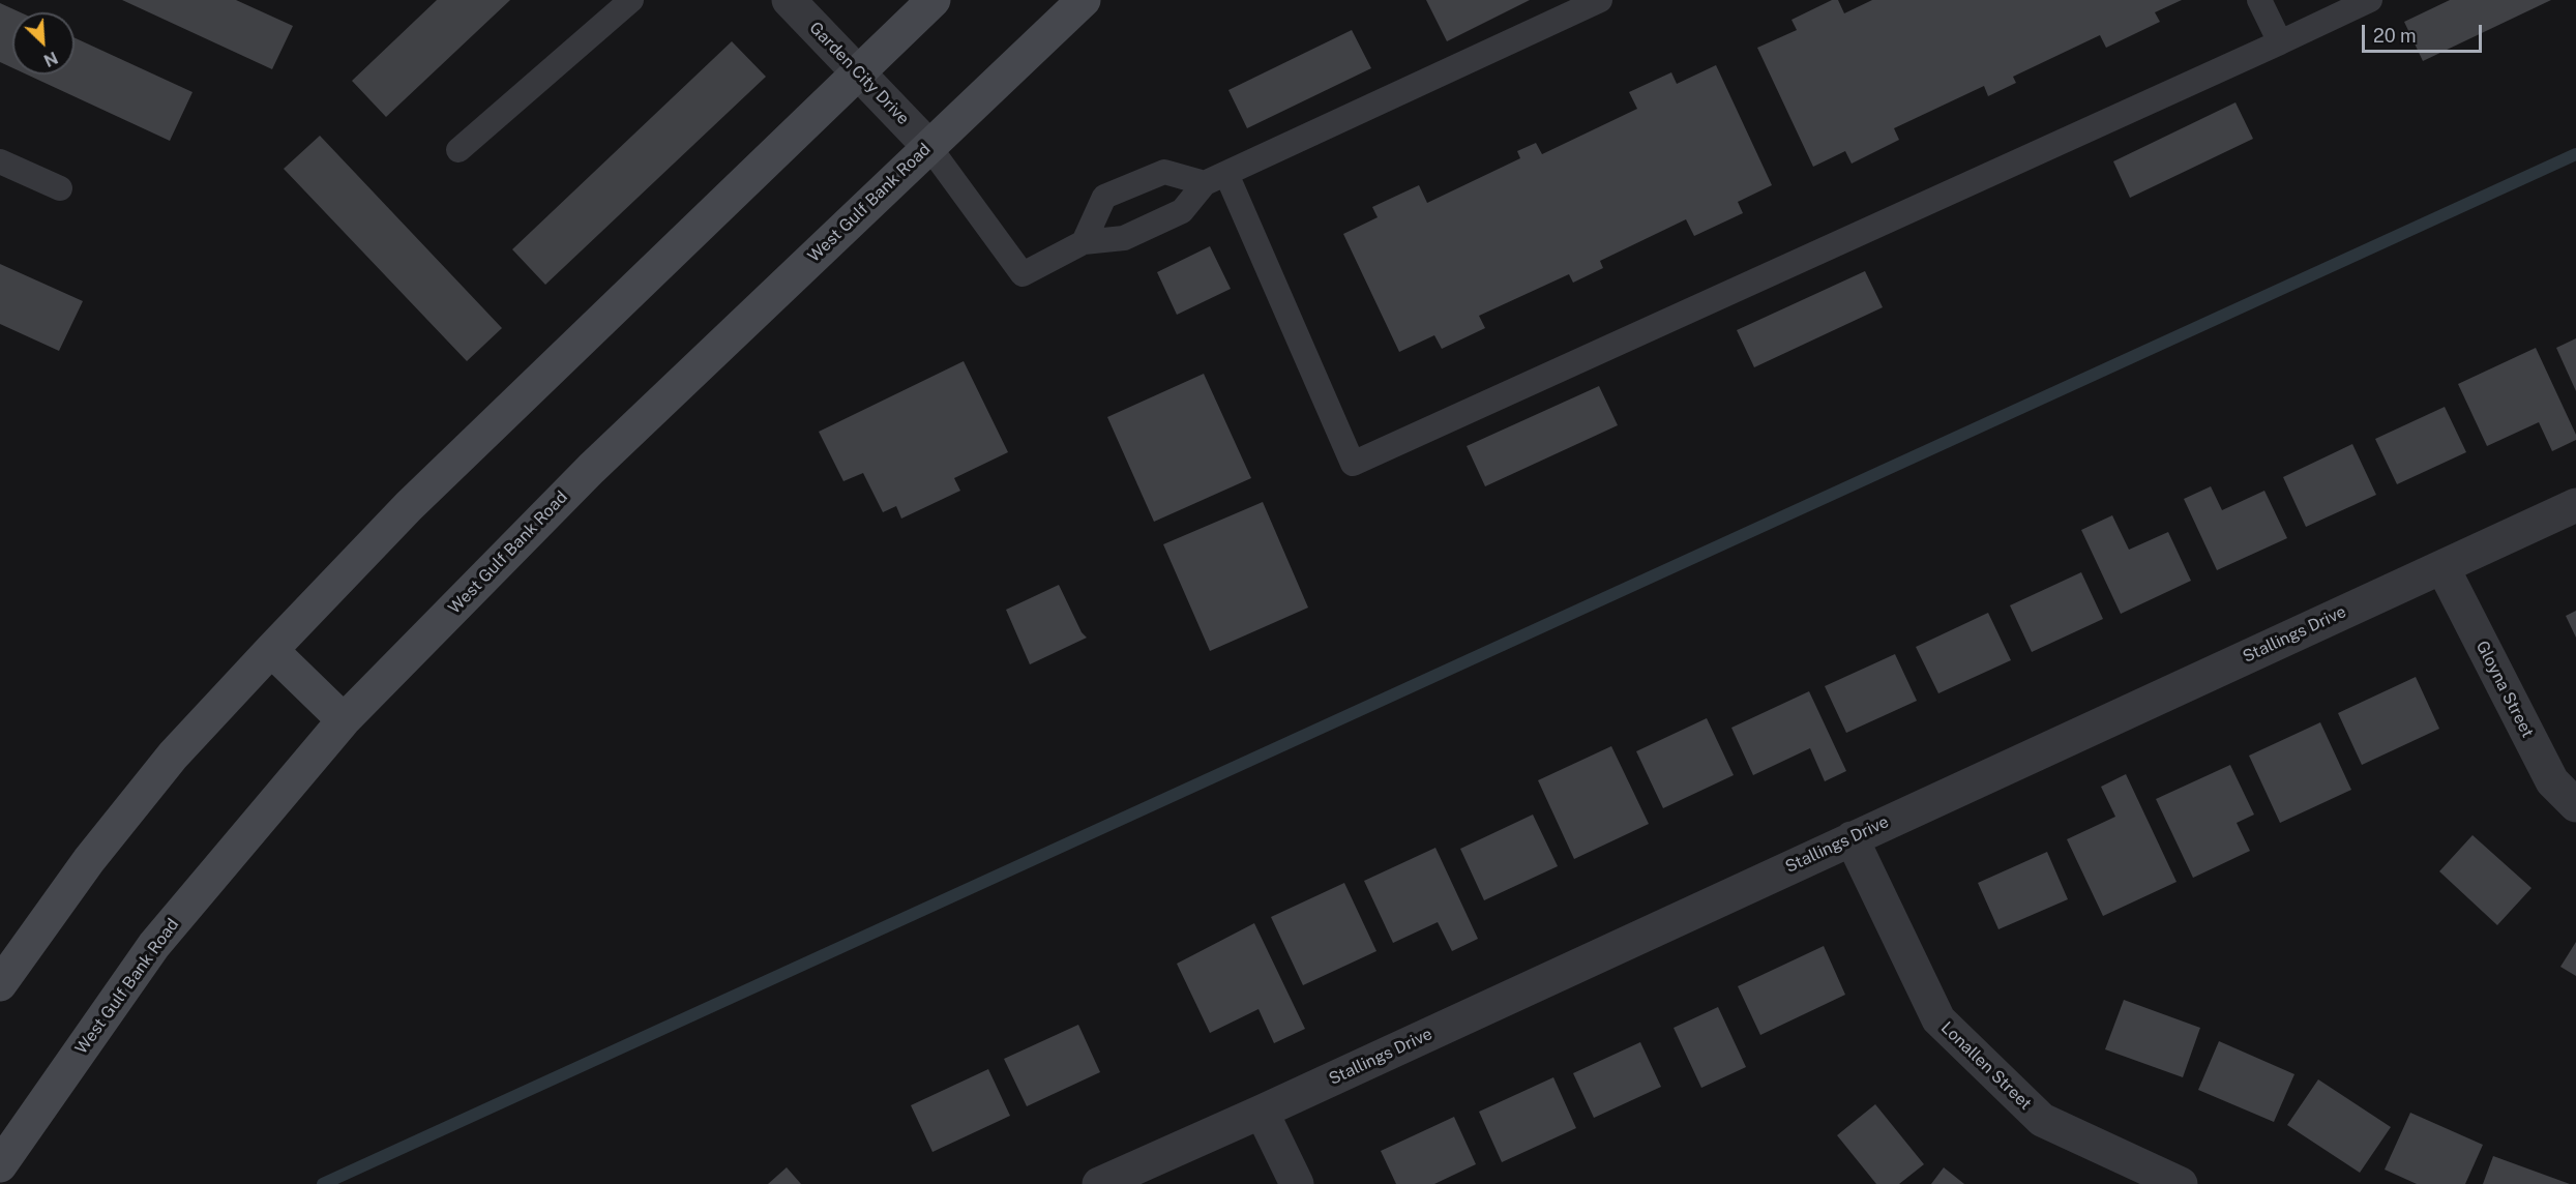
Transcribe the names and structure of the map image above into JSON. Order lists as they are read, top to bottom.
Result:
{
  "streets": {
    "main road": ["West Gulf Bank Road"],
    "street": [
      "Garden City Drive",
      "Stallings Drive",
      "Gloyna Street",
      "Lonallen Street"
    ]
  },
  "crossings": [
    ["Garden City Drive", "West Gulf Bank Road"],
    ["Stallings Drive", "Gloyna Street"],
    ["Stallings Drive", "Lonallen Street"]
  ],
  "scale_bar": "20 m",
  "north": "bottom right"
}
